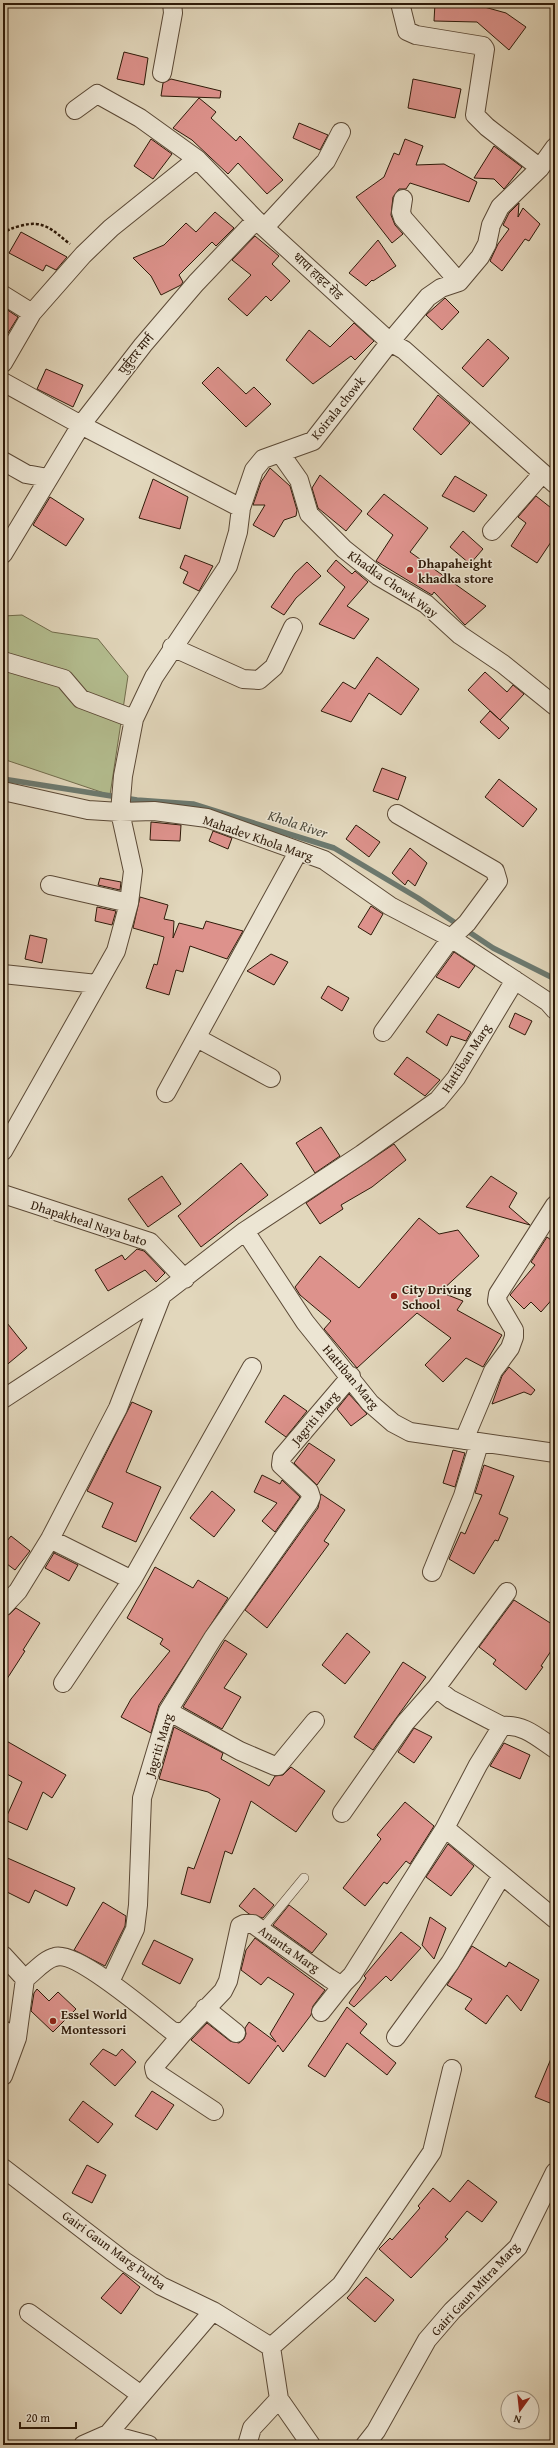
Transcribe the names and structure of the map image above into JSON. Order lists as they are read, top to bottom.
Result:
{
  "streets": {
    "street": [
      "धापा हाइट रोड",
      "पुर्बुटार मार्ग",
      "Koirala chowk",
      "Khadka Chowk Way",
      "Mahadev Khola Marg",
      "Hattiban Marg",
      "Dhapakheal Naya bato",
      "Jagriti Marg",
      "Ananta Marg",
      "Gairi Gaun Marg Purba",
      "Gairi Gaun Mitra Marg"
    ]
  },
  "crossings": [
    ["धापा हाइट रोड", "पुर्बुटार मार्ग"],
    ["धापा हाइट रोड", "Koirala chowk"],
    ["Koirala chowk", "Khadka Chowk Way"],
    ["Koirala chowk", "Mahadev Khola Marg"],
    ["Mahadev Khola Marg", "Hattiban Marg"],
    ["Hattiban Marg", "Dhapakheal Naya bato"],
    ["Hattiban Marg", "Jagriti Marg"]
  ],
  "water": ["Khola River"],
  "places": ["Dhapaheight khadka store", "City Driving School", "Essel World Montessori"],
  "scale_bar": "20 m",
  "north": "bottom"
}
